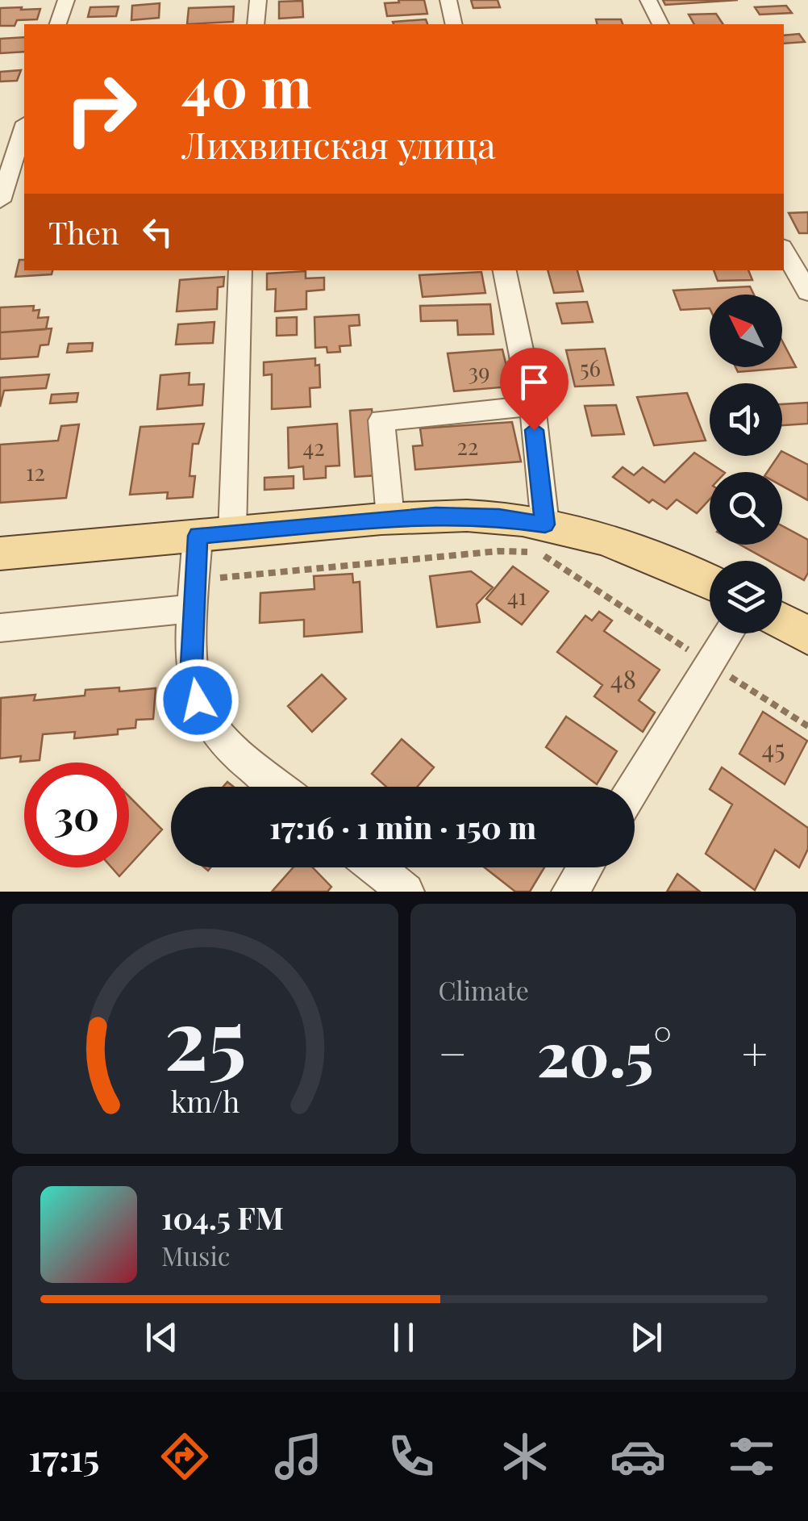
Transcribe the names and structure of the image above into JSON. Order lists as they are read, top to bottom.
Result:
{
  "house_numbers": [
    "56",
    "39",
    "22",
    "42",
    "12",
    "41",
    "48",
    "45"
  ],
  "north": "top left",
  "page": {
    "turn": ["40 m", "Лихвинская улица"],
    "then": "Then",
    "limit": "30",
    "trip": "17:16 · 1 min · 150 m",
    "tile": "Climate",
    "heat": ["−", "20.5°", "+"],
    "song": ["104.5 FM", "Music"],
    "tabs": "17:15",
    "gauge": ["25", "km/h"]
  }
}
